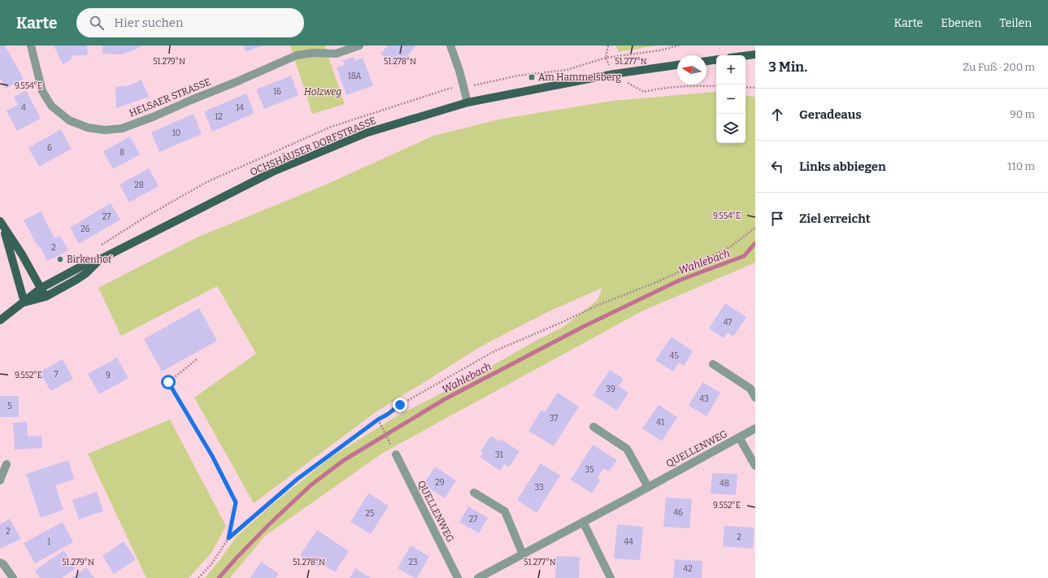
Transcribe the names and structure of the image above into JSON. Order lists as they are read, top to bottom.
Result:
{
  "streets": {
    "main road": ["OCHSHÄUSER DORFSTRASSE"],
    "street": ["HELSAER STRASSE", "QUELLENWEG"]
  },
  "water": ["Wahlebach"],
  "parks": ["Holzweg"],
  "places": {
    "transit": ["Am Hammelsberg"],
    "other": ["Birkenhof"]
  },
  "house_numbers": [
    "18A",
    "16",
    "4",
    "14",
    "12",
    "10",
    "6",
    "8",
    "28",
    "27",
    "26",
    "2",
    "47",
    "45",
    "7",
    "9",
    "39",
    "43",
    "5",
    "37",
    "41",
    "31",
    "35",
    "29",
    "48",
    "33",
    "46",
    "25",
    "27",
    "2",
    "2",
    "1",
    "44",
    "23",
    "42"
  ],
  "north": "left",
  "page": {
    "header": "Karte",
    "search": "Hier suchen",
    "nav": ["Karte", "Ebenen", "Teilen"],
    "heading": ["3 Min.", "Zu Fuß · 200 m"],
    "map_buttons": ["+", "−"],
    "list": [
      ["Geradeaus", "90 m"],
      ["Links abbiegen", "110 m"],
      "Ziel erreicht"
    ]
  },
  "coordinates": [
    "51.279°N",
    "51.278°N",
    "51.277°N",
    "9.554°E",
    "9.552°E"
  ]
}
